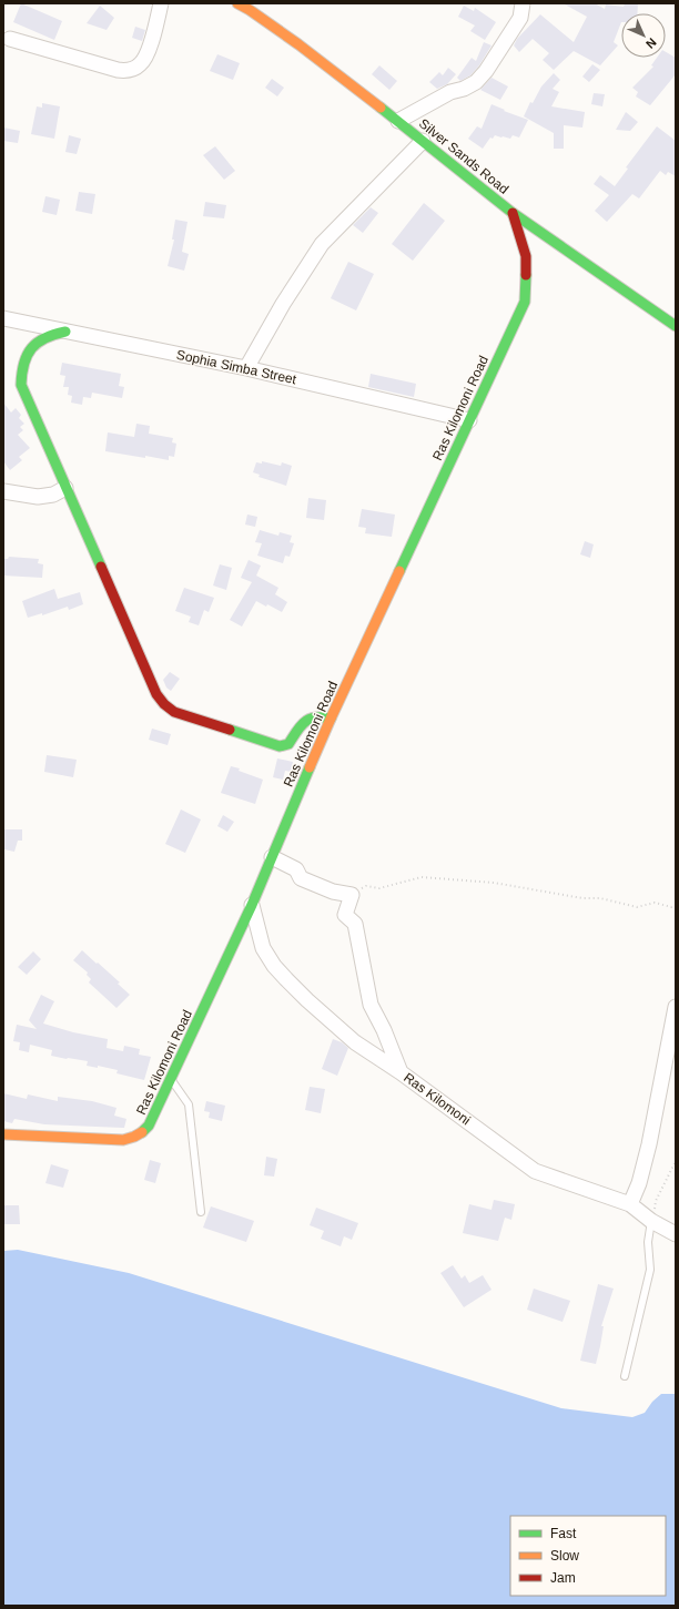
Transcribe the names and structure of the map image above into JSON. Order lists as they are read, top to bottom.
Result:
{
  "streets": {
    "street": [
      "Silver Sands Road",
      "Sophia Simba Street",
      "Ras Kilomoni Road",
      "Ras Kilomoni"
    ]
  },
  "crossings": [
    ["Silver Sands Road", "Ras Kilomoni Road"],
    ["Sophia Simba Street", "Ras Kilomoni Road"],
    ["Ras Kilomoni Road", "Ras Kilomoni"]
  ],
  "legend": ["Fast", "Slow", "Jam"],
  "north": "bottom right"
}
